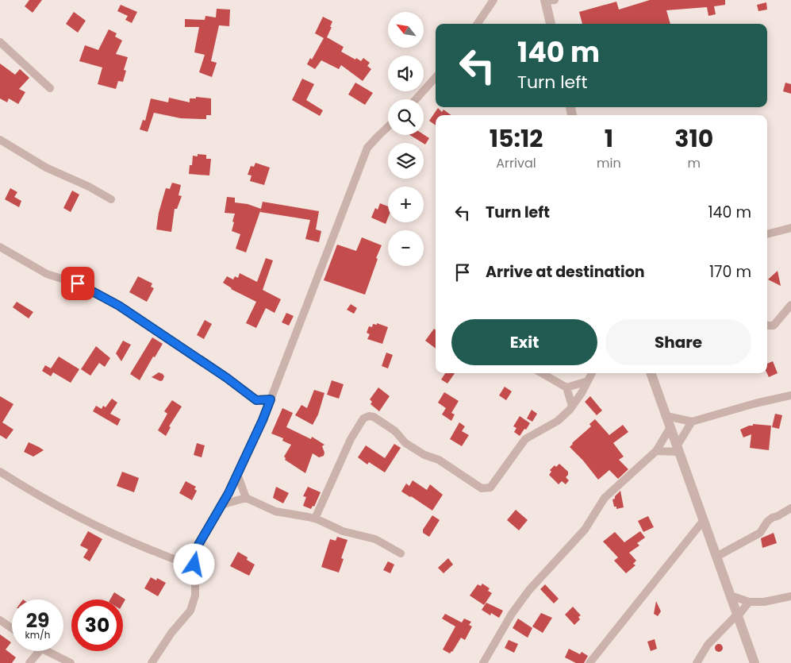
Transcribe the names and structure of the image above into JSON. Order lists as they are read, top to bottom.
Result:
{
  "north": "top left",
  "page": {
    "map_buttons": ["+", "−"],
    "turn": ["140 m", "Turn left"],
    "eta": [
      "15:12",
      "Arrival",
      "1",
      "min",
      "310",
      "m"
    ],
    "list": [
      {
        "name": "Turn left",
        "value": "140 m"
      },
      {
        "name": "Arrive at destination",
        "value": "170 m"
      }
    ],
    "buttons": ["Exit", "Share"],
    "speed": "29 km/h",
    "limit": "30"
  }
}
